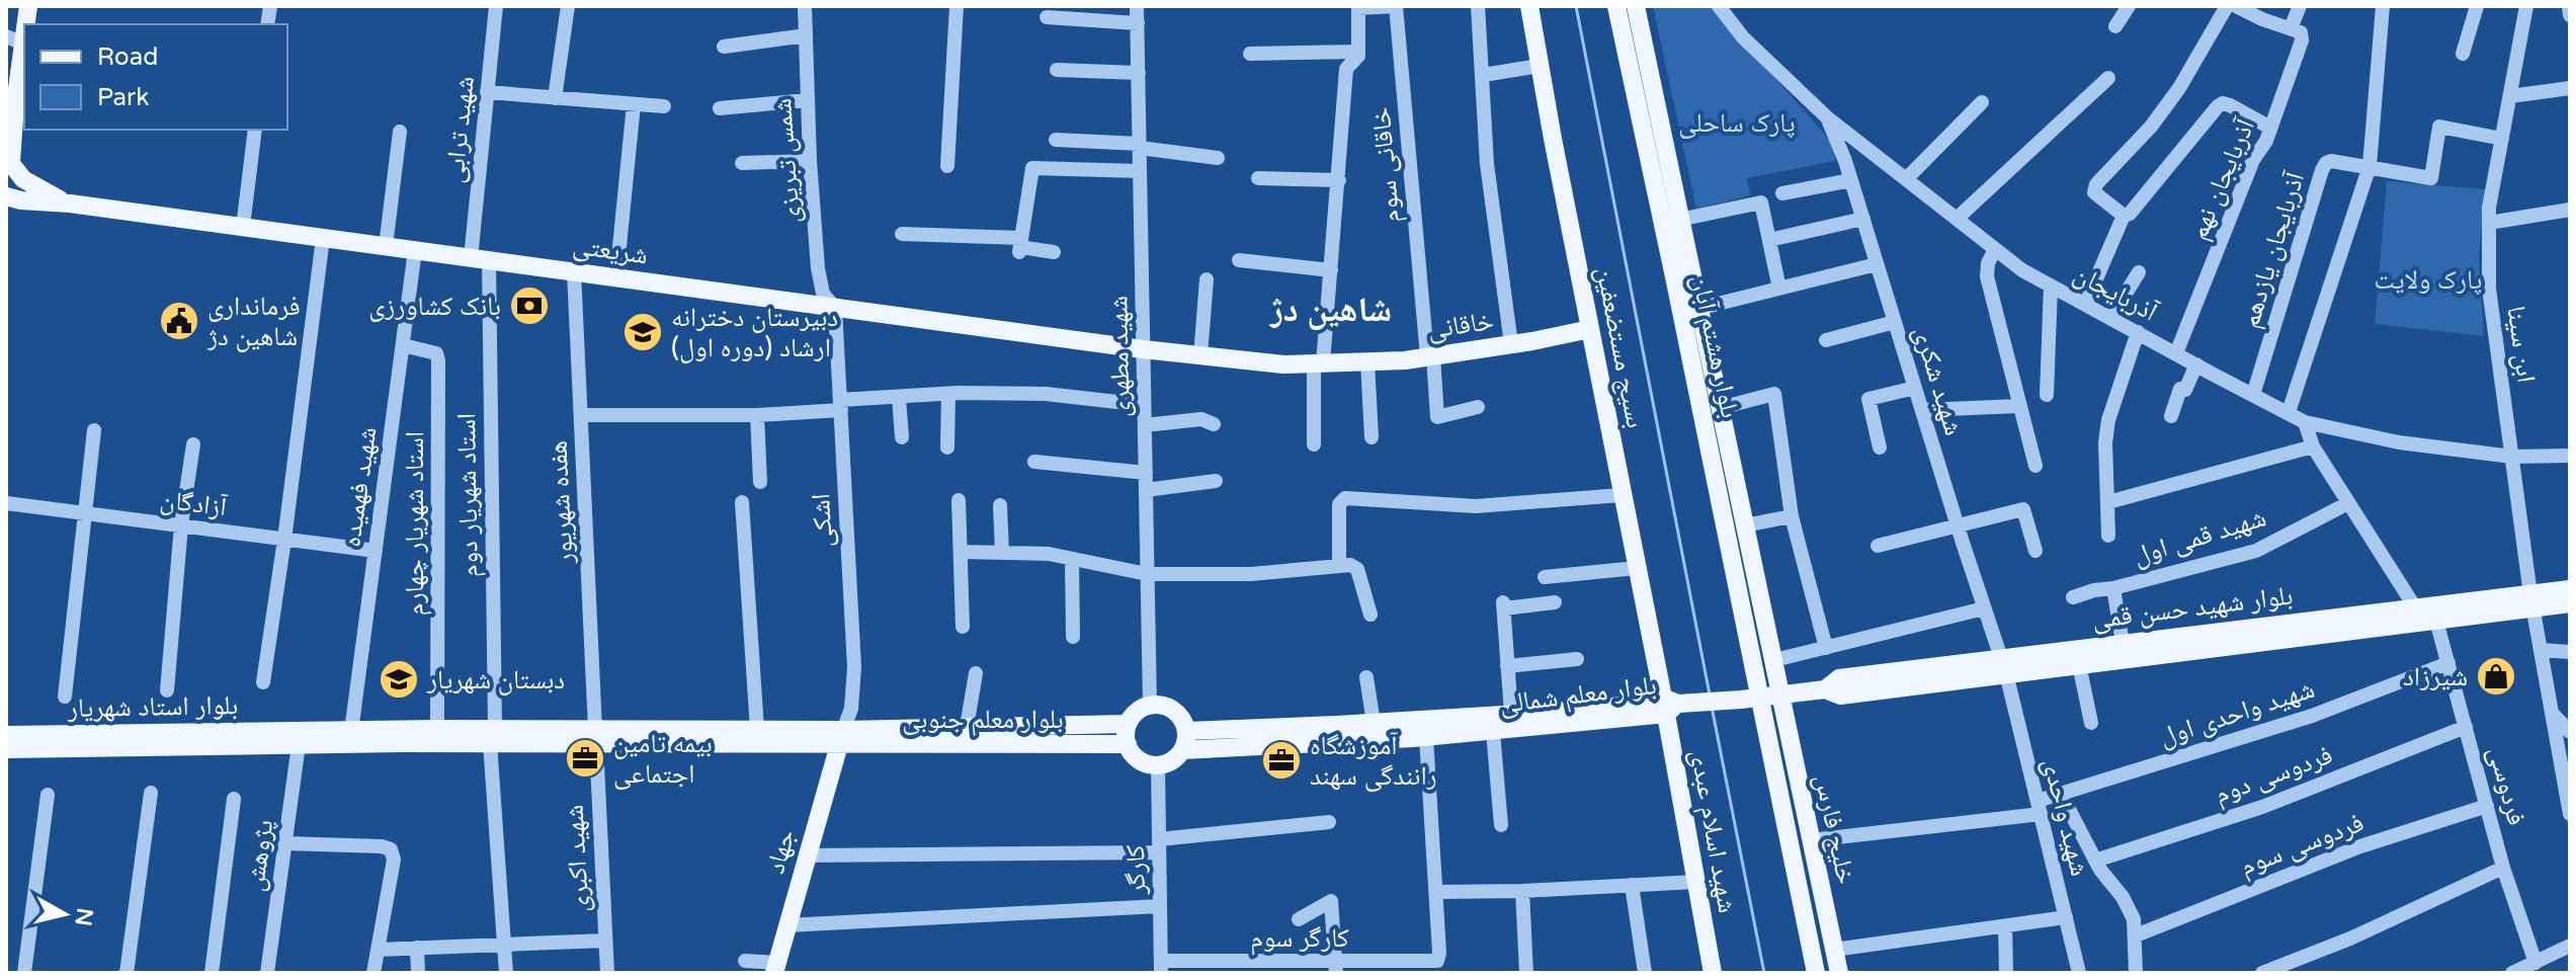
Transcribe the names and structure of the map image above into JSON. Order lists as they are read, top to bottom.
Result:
{
  "streets": {
    "main road": [
      "شریعتی",
      "خاقانی",
      "بلوار هشتم آبان",
      "بسیج مستضعفین",
      "بلوار شهید حسن قمی",
      "بلوار معلم شمالی",
      "بلوار استاد شهریار",
      "بلوار معلم جنوبی",
      "خلیج فارس",
      "شهید اسلام عبدی",
      "جهاد"
    ],
    "street": [
      "شهید ترابی",
      "شمس تبریزی",
      "خاقانی سوم",
      "آذربایجان نهم",
      "آذربایجان یازدهم",
      "آذربایجان",
      "ابن سینا",
      "شهید مطهری",
      "شهید شکری",
      "شهید فهمیده",
      "استاد شهریار دوم",
      "هفده شهریور",
      "آزادگان",
      "اشکی",
      "استاد شهریار چهارم",
      "شهید قمی اول",
      "شهید واحدی اول",
      "فردوسی دوم",
      "فردوسی",
      "شهید واحدی",
      "فردوسی سوم",
      "پژوهش",
      "شهید اکبری",
      "کارگر",
      "کارگر سوم"
    ]
  },
  "crossings": [
    ["شهید ترابی", "شریعتی"],
    ["شهید ترابی", "استاد شهریار دوم"],
    ["شمس تبریزی", "شریعتی"],
    ["شمس تبریزی", "اشکی"],
    ["خاقانی سوم", "خاقانی"],
    ["آذربایجان نهم", "آذربایجان"],
    ["شریعتی", "خاقانی"],
    ["شریعتی", "شهید مطهری"],
    ["شریعتی", "شهید فهمیده"],
    ["شریعتی", "استاد شهریار دوم"],
    ["شریعتی", "هفده شهریور"],
    ["شریعتی", "اشکی"],
    ["آذربایجان یازدهم", "آذربایجان"],
    ["آذربایجان", "ابن سینا"],
    ["آذربایجان", "شهید شکری"],
    ["خاقانی", "بسیج مستضعفین"],
    ["خاقانی", "شهید مطهری"],
    ["ابن سینا", "بلوار شهید حسن قمی"],
    ["بلوار هشتم آبان", "بلوار شهید حسن قمی"],
    ["بلوار هشتم آبان", "خلیج فارس"],
    ["بسیج مستضعفین", "بلوار شهید حسن قمی"],
    ["بسیج مستضعفین", "بلوار معلم شمالی"],
    ["بسیج مستضعفین", "شهید اسلام عبدی"],
    ["شهید مطهری", "بلوار معلم شمالی"],
    ["شهید مطهری", "بلوار معلم جنوبی"],
    ["شهید مطهری", "کارگر"],
    ["شهید شکری", "بلوار شهید حسن قمی"],
    ["شهید شکری", "شهید واحدی"],
    ["شهید فهمیده", "آزادگان"],
    ["شهید فهمیده", "استاد شهریار چهارم"],
    ["شهید فهمیده", "بلوار استاد شهریار"],
    ["استاد شهریار دوم", "بلوار استاد شهریار"],
    ["هفده شهریور", "بلوار استاد شهریار"],
    ["هفده شهریور", "بلوار معلم جنوبی"],
    ["هفده شهریور", "شهید اکبری"],
    ["اشکی", "بلوار معلم جنوبی"],
    ["اشکی", "جهاد"],
    ["استاد شهریار چهارم", "بلوار استاد شهریار"],
    ["شهید قمی اول", "بلوار شهید حسن قمی"],
    ["بلوار شهید حسن قمی", "بلوار معلم شمالی"],
    ["بلوار شهید حسن قمی", "فردوسی"],
    ["بلوار شهید حسن قمی", "شهید واحدی"],
    ["بلوار شهید حسن قمی", "خلیج فارس"],
    ["بلوار شهید حسن قمی", "شهید اسلام عبدی"],
    ["بلوار معلم شمالی", "بلوار معلم جنوبی"],
    ["بلوار معلم شمالی", "شهید اسلام عبدی"],
    ["بلوار معلم شمالی", "کارگر"],
    ["بلوار استاد شهریار", "بلوار معلم جنوبی"],
    ["بلوار استاد شهریار", "پژوهش"],
    ["بلوار استاد شهریار", "شهید اکبری"],
    ["شهید واحدی اول", "فردوسی"],
    ["شهید واحدی اول", "شهید واحدی"],
    ["شهید واحدی اول", "خلیج فارس"],
    ["بلوار معلم جنوبی", "جهاد"],
    ["بلوار معلم جنوبی", "شهید اکبری"],
    ["بلوار معلم جنوبی", "کارگر"],
    ["فردوسی دوم", "فردوسی"],
    ["فردوسی", "فردوسی سوم"],
    ["کارگر", "کارگر سوم"]
  ],
  "districts": ["شاهین دژ"],
  "parks": ["پارک ساحلی", "پارک ولایت"],
  "places": {
    "bank": ["بانک کشاورزی"],
    "public building": ["فرمانداری شاهین دژ"],
    "school or university": ["دبیرستان دخترانه ارشاد (دوره اول)", "دبستان شهریار"],
    "shop": ["شیرزاد"],
    "office": ["بیمه تامین اجتماعی", "آموزشگاه رانندگی سهند"]
  },
  "legend": ["Road", "Park"],
  "north": "right"
}
